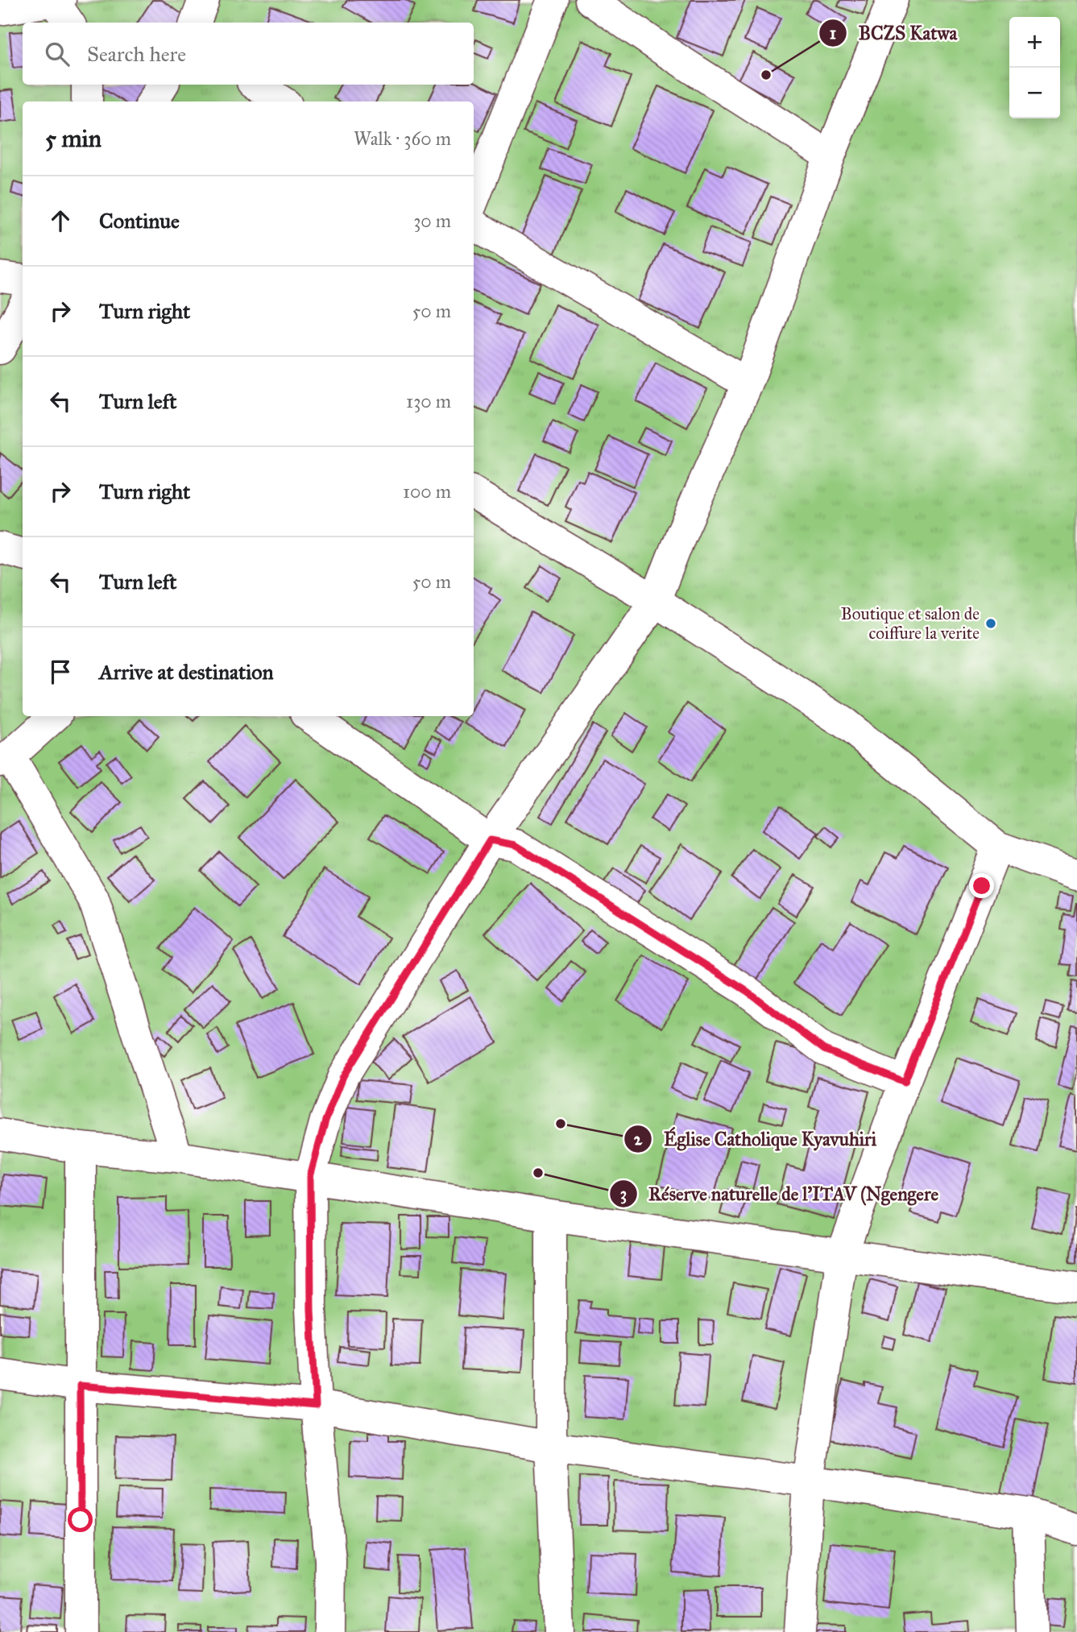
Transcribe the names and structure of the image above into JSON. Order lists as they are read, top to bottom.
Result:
{
  "places": [
    "BCZS Katwa",
    "Boutique et salon de coiffure la verite",
    "Église Catholique Kyavuhiri",
    "Réserve naturelle de l'ITAV (Ngengere"
  ],
  "page": {
    "map_buttons": ["+", "−"],
    "search": "Search here",
    "heading": ["5 min", "Walk · 360 m"],
    "list": [
      ["Continue", "30 m"],
      ["Turn right", "50 m"],
      ["Turn left", "130 m"],
      ["Turn right", "100 m"],
      ["Turn left", "50 m"],
      "Arrive at destination"
    ]
  }
}
